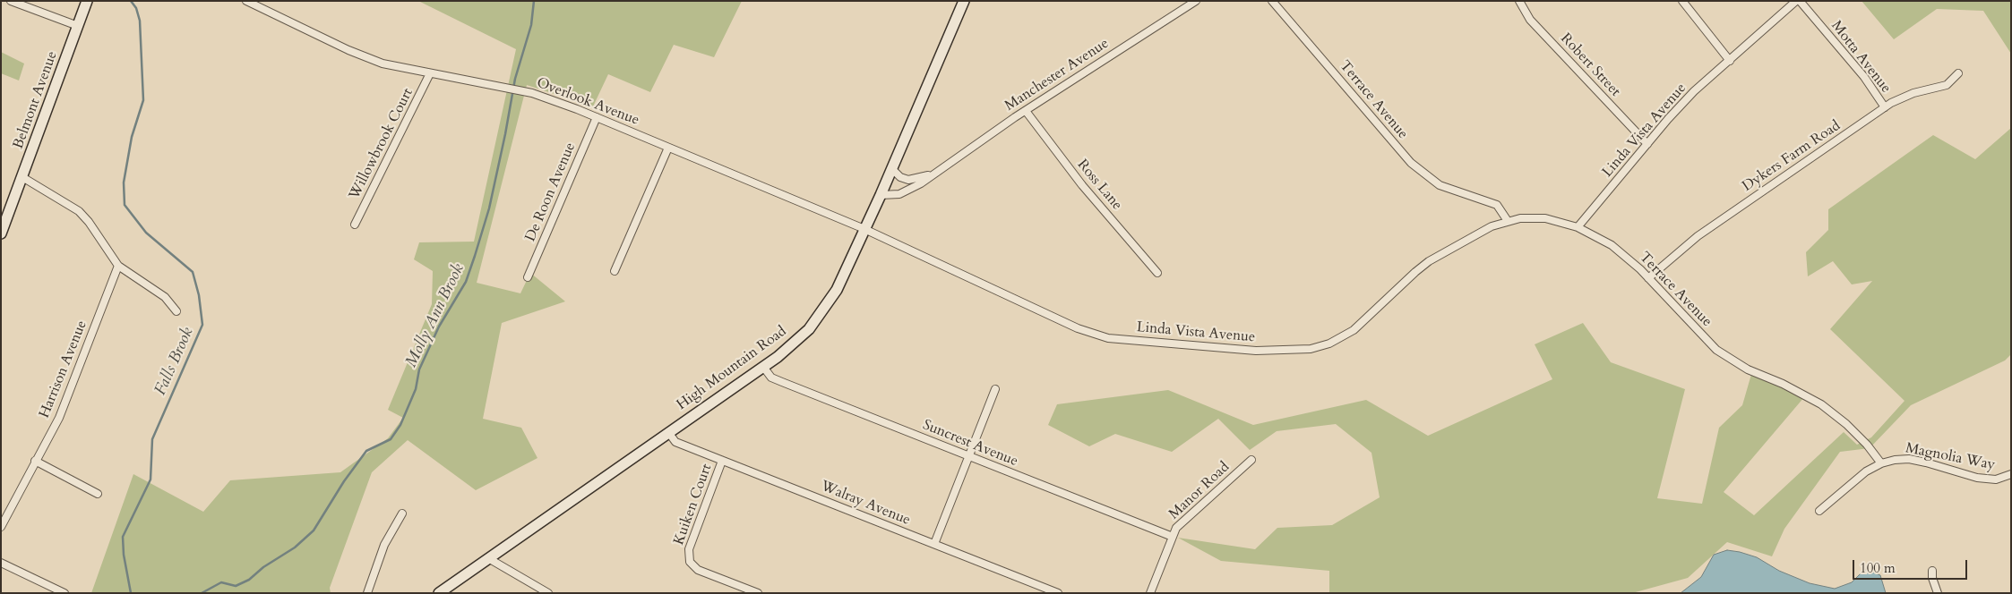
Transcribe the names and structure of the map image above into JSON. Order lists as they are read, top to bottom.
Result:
{
  "streets": {
    "street": [
      "Motta Avenue",
      "Robert Street",
      "Manchester Avenue",
      "Belmont Avenue",
      "Terrace Avenue",
      "Overlook Avenue",
      "Linda Vista Avenue",
      "Willowbrook Court",
      "Dykers Farm Road",
      "Ross Lane",
      "De Roon Avenue",
      "High Mountain Road",
      "Harrison Avenue",
      "Suncrest Avenue",
      "Magnolia Way",
      "Manor Road",
      "Walray Avenue",
      "Kuiken Court"
    ]
  },
  "crossings": [
    ["Motta Avenue", "Dykers Farm Road"],
    ["Robert Street", "Linda Vista Avenue"],
    ["Manchester Avenue", "Ross Lane"],
    ["Manchester Avenue", "High Mountain Road"],
    ["Terrace Avenue", "Linda Vista Avenue"],
    ["Terrace Avenue", "Dykers Farm Road"],
    ["Terrace Avenue", "Magnolia Way"],
    ["Overlook Avenue", "Linda Vista Avenue"],
    ["Overlook Avenue", "Willowbrook Court"],
    ["Overlook Avenue", "De Roon Avenue"],
    ["Overlook Avenue", "High Mountain Road"],
    ["Linda Vista Avenue", "High Mountain Road"],
    ["High Mountain Road", "Suncrest Avenue"],
    ["High Mountain Road", "Walray Avenue"],
    ["Suncrest Avenue", "Manor Road"],
    ["Walray Avenue", "Kuiken Court"]
  ],
  "water": ["Molly Ann Brook", "Falls Brook"],
  "scale_bar": "100 m"
}
